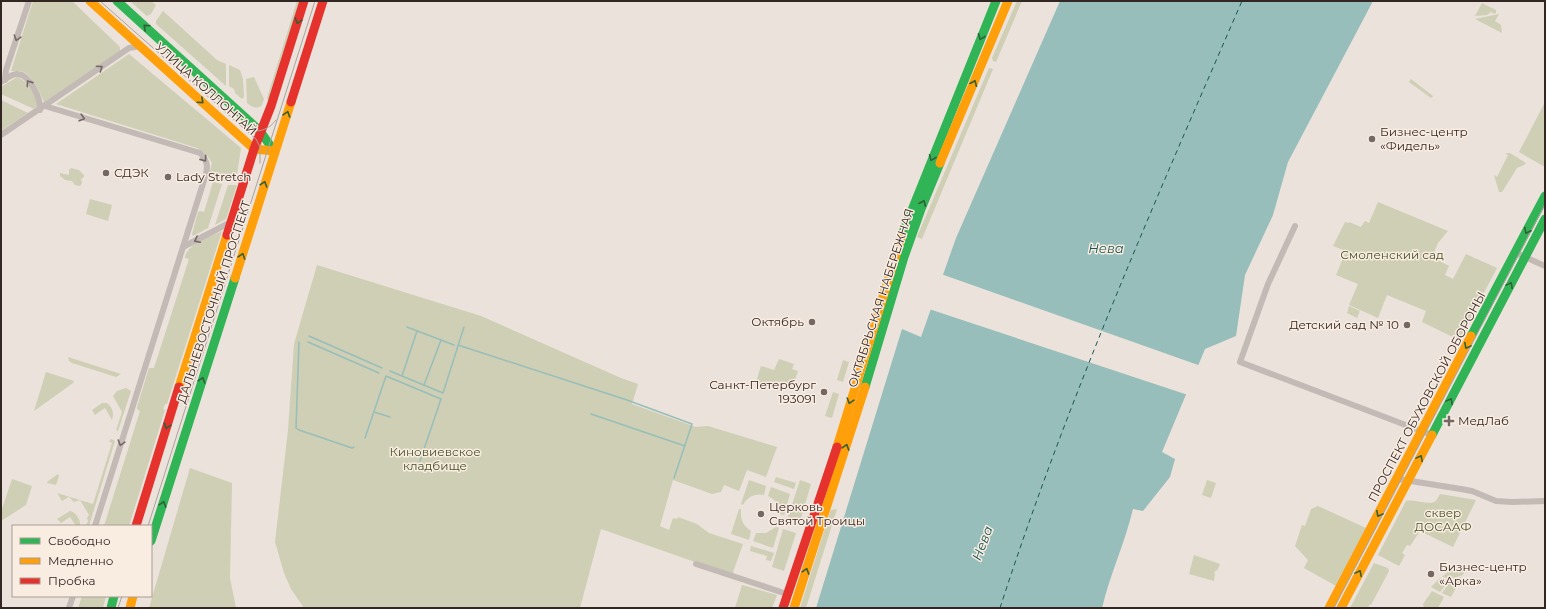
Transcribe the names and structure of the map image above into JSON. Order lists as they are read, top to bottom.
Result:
{
  "streets": {
    "main road": [
      "УЛИЦА КОЛЛОНТАЙ",
      "ОКТЯБРЬСКАЯ НАБЕРЕЖНАЯ",
      "ДАЛЬНЕВОСТОЧНЫЙ ПРОСПЕКТ",
      "ПРОСПЕКТ ОБУХОВСКОЙ ОБОРОНЫ"
    ]
  },
  "crossings": [
    ["УЛИЦА КОЛЛОНТАЙ", "ДАЛЬНЕВОСТОЧНЫЙ ПРОСПЕКТ"]
  ],
  "water": ["Нева"],
  "parks": ["Смоленский сад", "Киновиевское кладбище", "сквер ДОСААФ"],
  "places": {
    "other": [
      "Бизнес-центр «Фидель»",
      "СДЭК",
      "Lady Stretch",
      "Октябрь",
      "Детский сад № 10",
      "Санкт-Петербург 193091",
      "Церковь Святой Троицы",
      "Бизнес-центр «Арка»"
    ],
    "health": ["МедЛаб"]
  },
  "legend": ["Свободно", "Медленно", "Пробка"]
}
